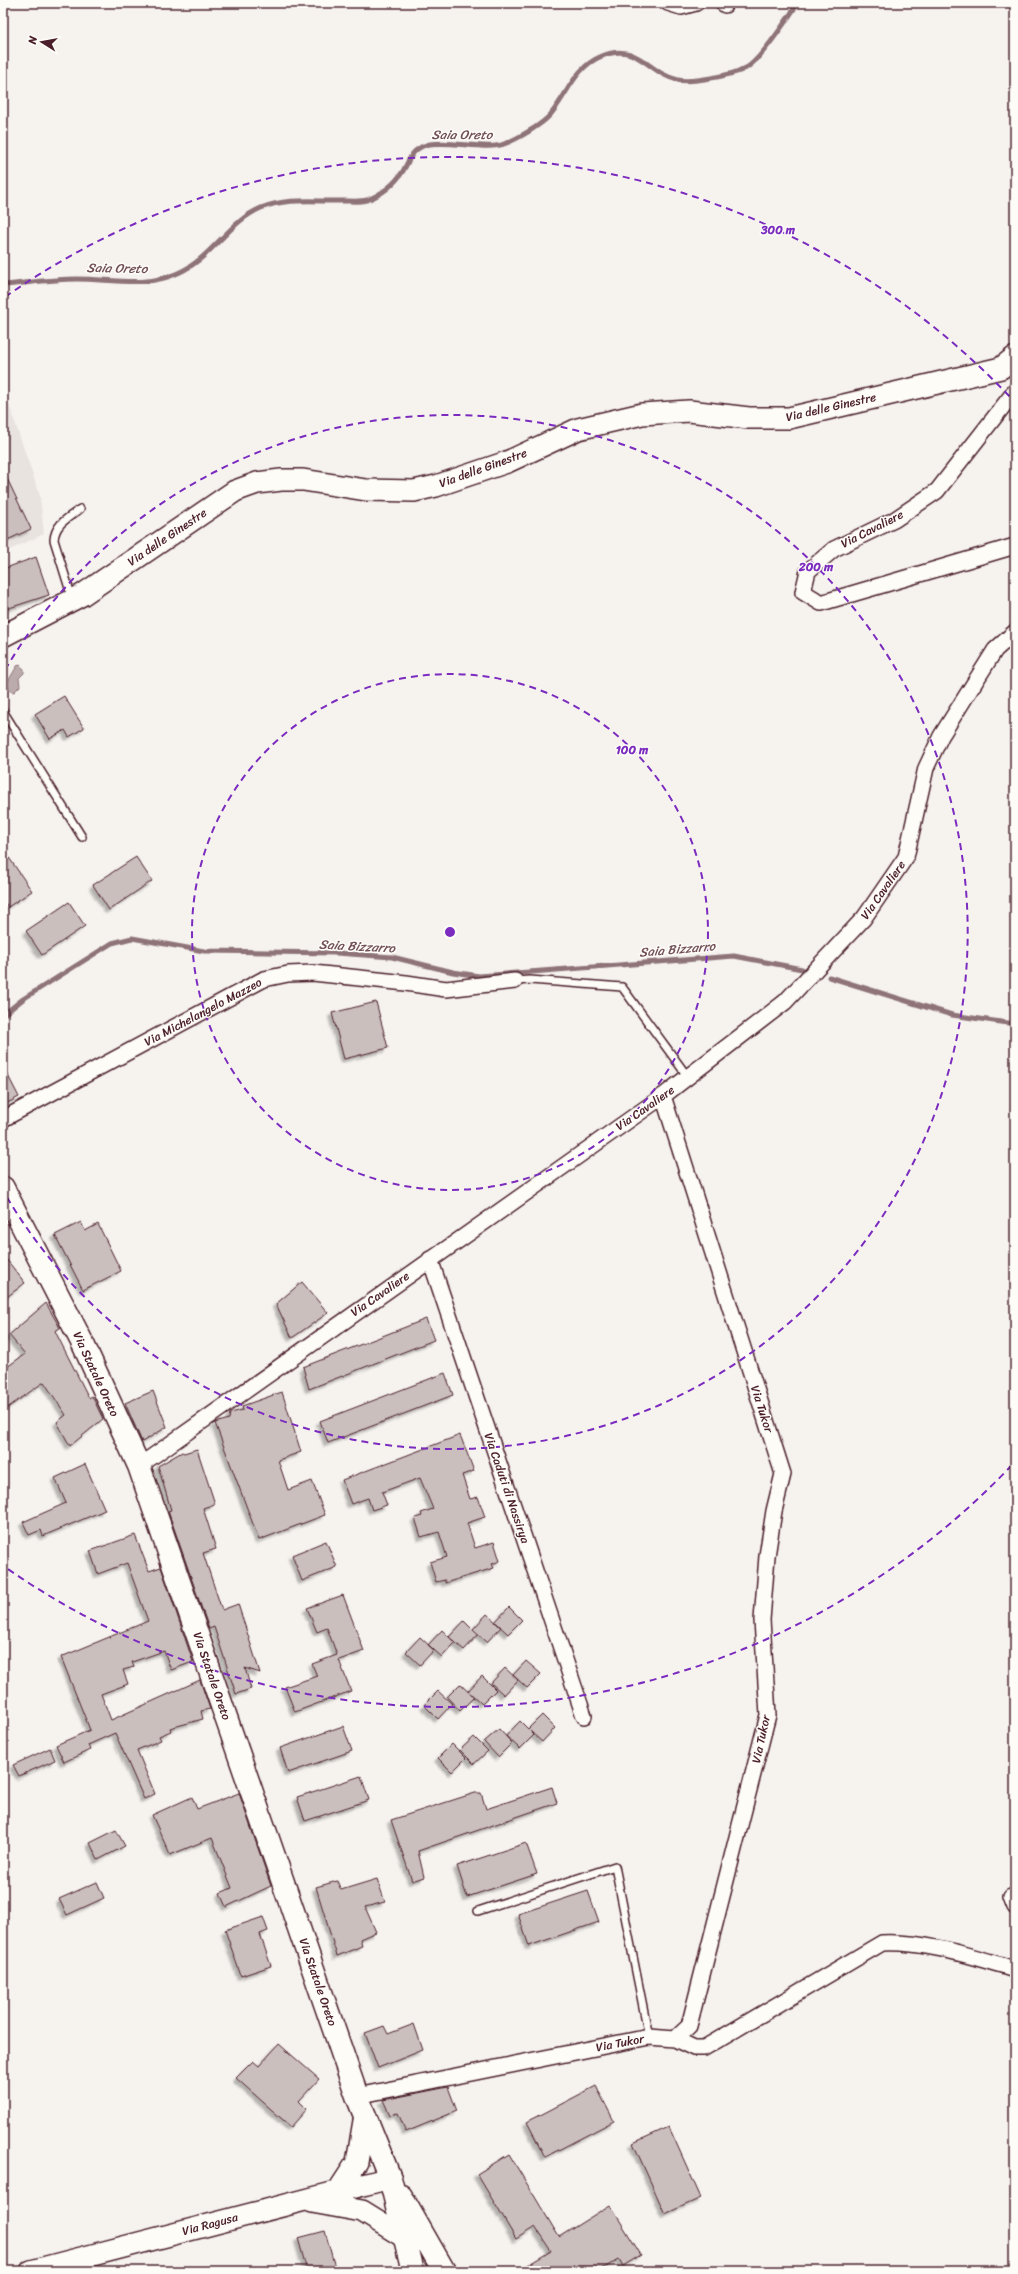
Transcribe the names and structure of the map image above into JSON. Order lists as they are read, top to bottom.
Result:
{
  "streets": {
    "main road": ["Via Statale Oreto"],
    "street": [
      "Via delle Ginestre",
      "Via Cavaliere",
      "Via Michelangelo Mazzeo",
      "Via Tukor",
      "Via Caduti di Nassirya",
      "Via Ragusa"
    ]
  },
  "crossings": [
    ["Via Cavaliere", "Via Statale Oreto"],
    ["Via Cavaliere", "Via Tukor"],
    ["Via Cavaliere", "Via Caduti di Nassirya"],
    ["Via Statale Oreto", "Via Tukor"],
    ["Via Statale Oreto", "Via Ragusa"]
  ],
  "water": ["Saia Oreto", "Saia Bizzarro"],
  "north": "left",
  "rings": ["300 m", "200 m", "100 m"]
}
